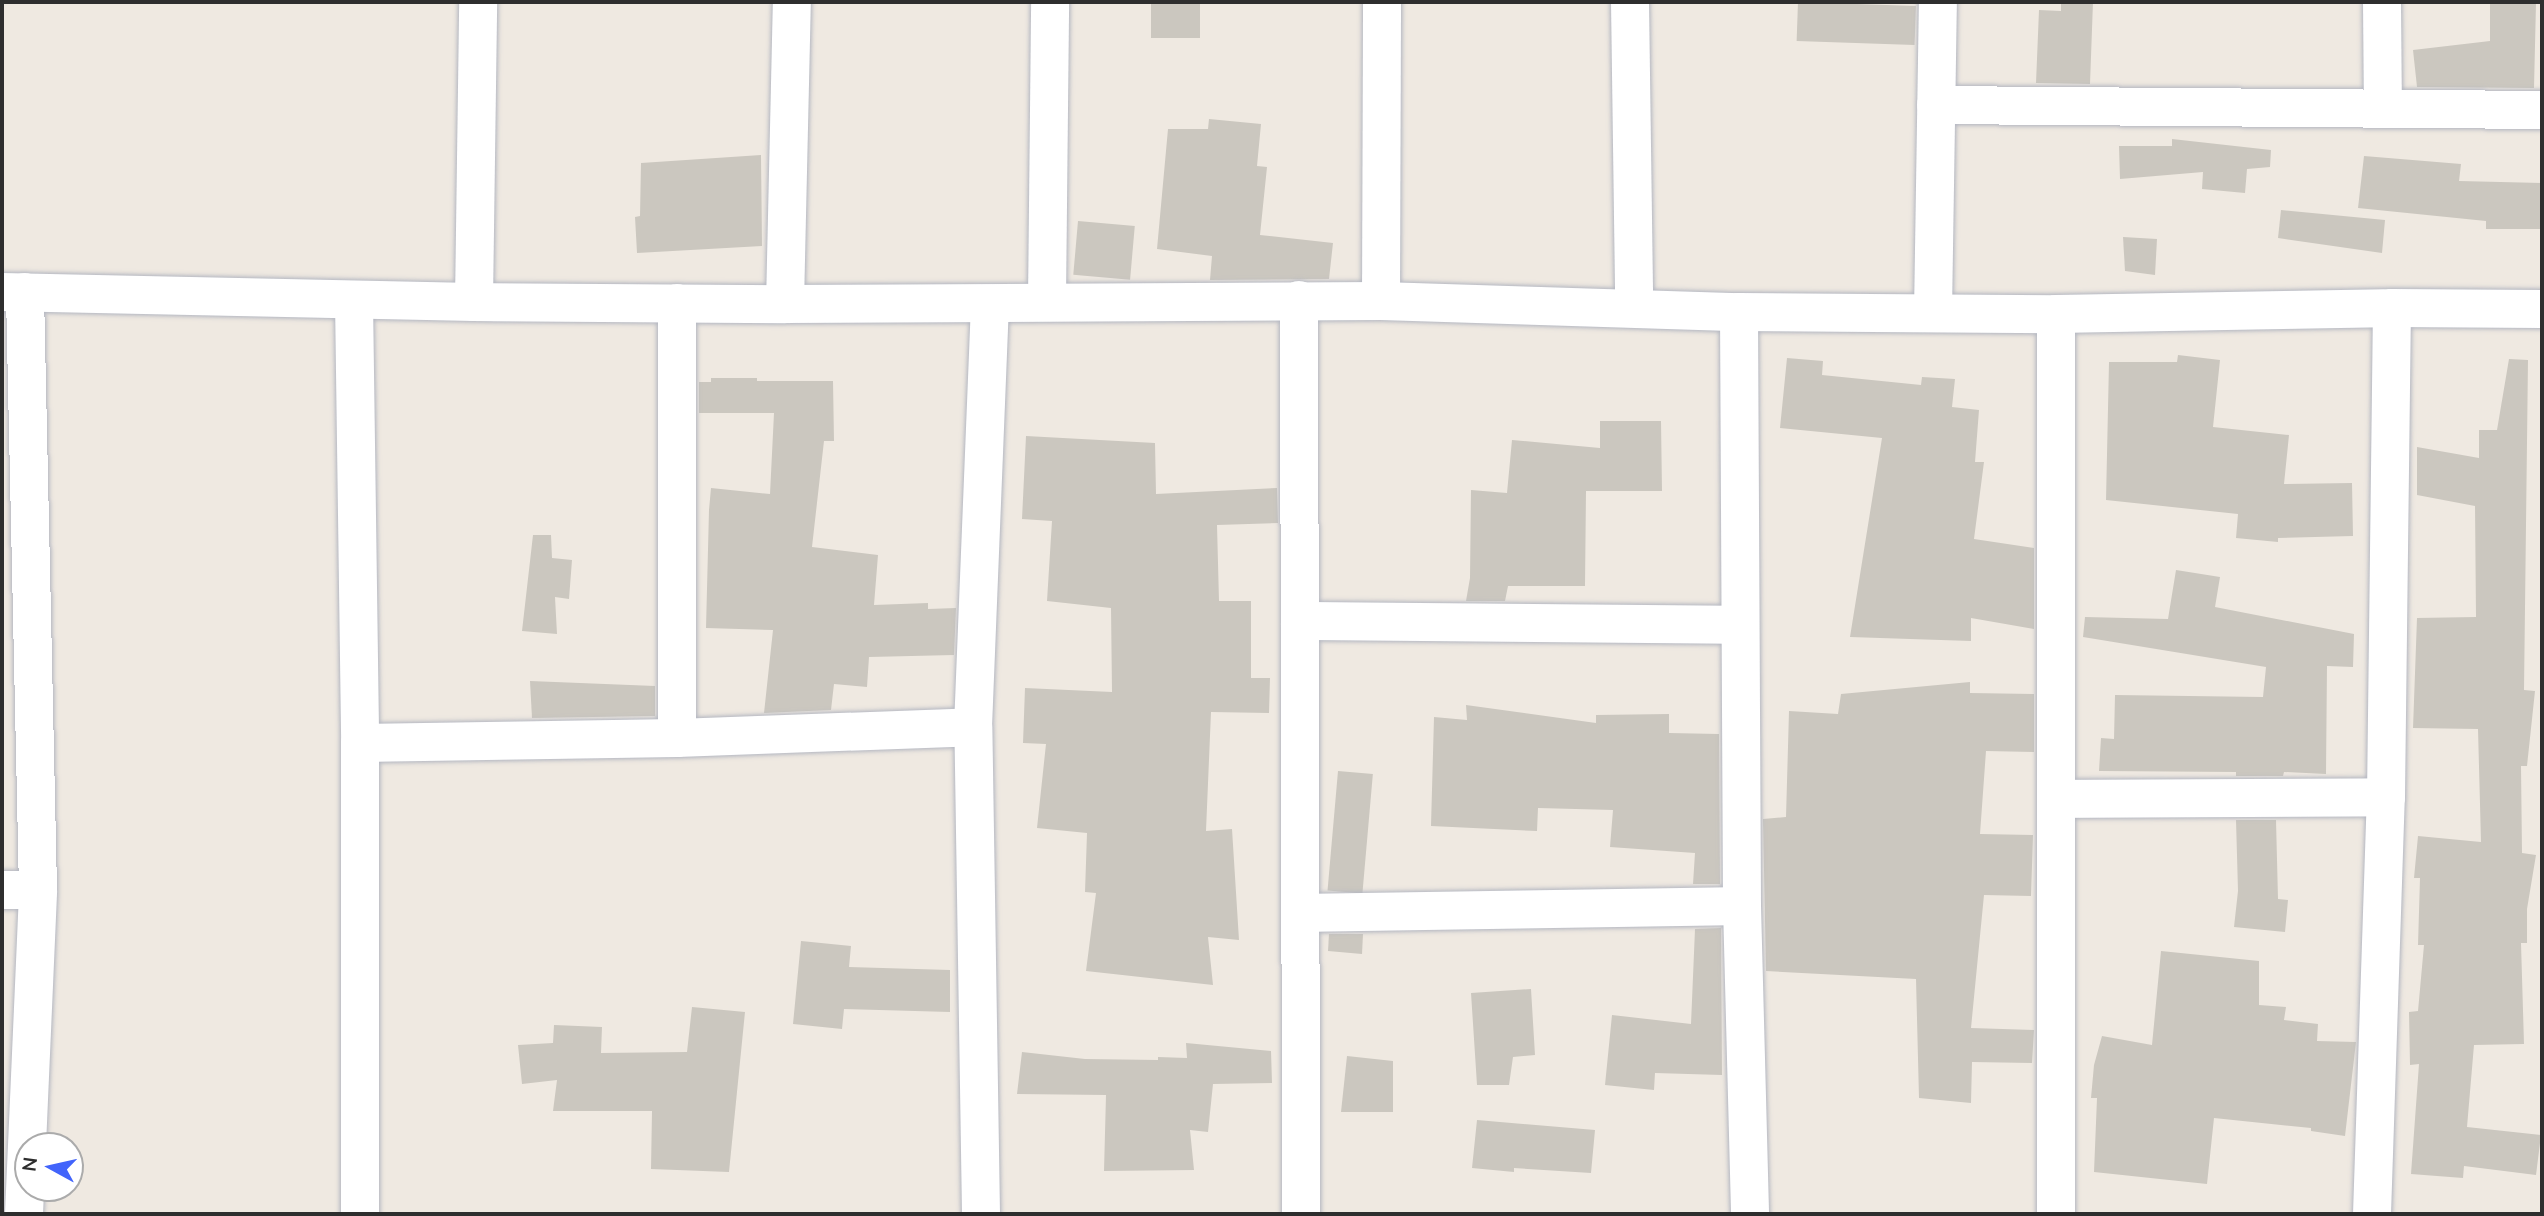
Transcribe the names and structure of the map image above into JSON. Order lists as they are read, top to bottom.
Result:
{
  "north": "left"
}
